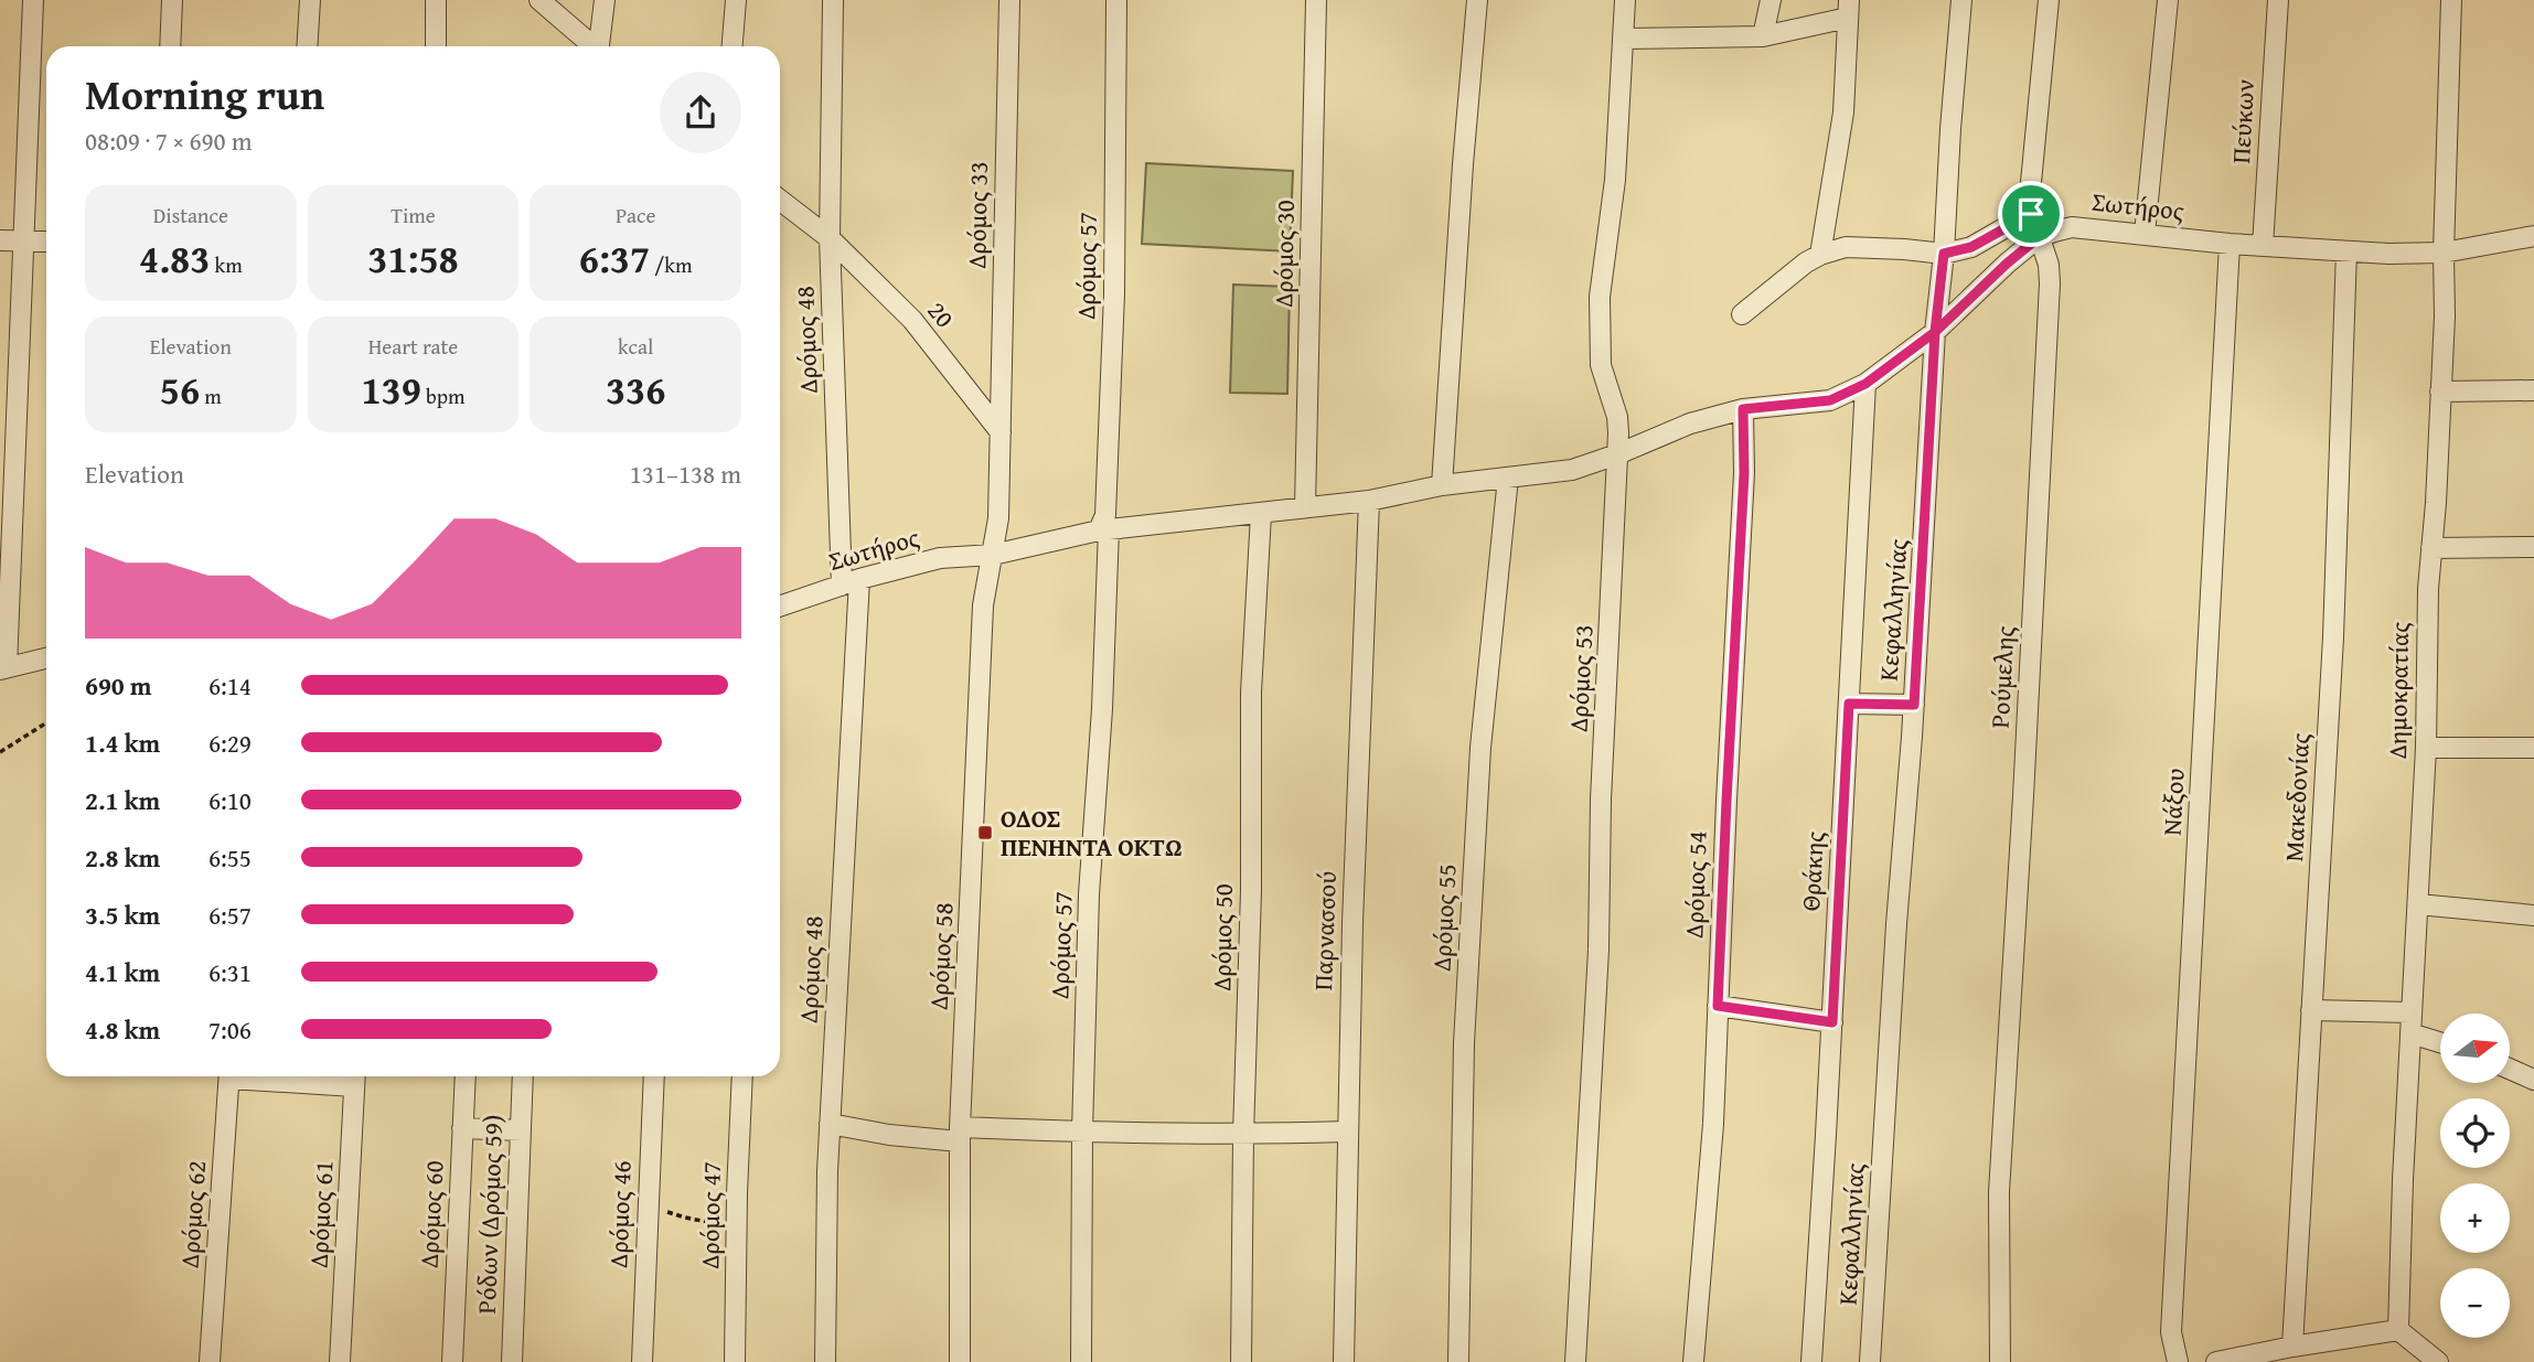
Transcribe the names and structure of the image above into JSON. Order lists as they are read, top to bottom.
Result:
{
  "streets": {
    "street": [
      "Πεύκων",
      "Σωτήρος",
      "Δρόμος 33",
      "Δρόμος 30",
      "Δρόμος 57",
      "20",
      "Δρόμος 48",
      "Κεφαλληνίας",
      "Ρούμελης",
      "Δρόμος 53",
      "Δημοκρατίας",
      "Μακεδονίας",
      "Νάξου",
      "Θράκης",
      "Δρόμος 54",
      "Δρόμος 55",
      "Παρνασσού",
      "Δρόμος 50",
      "Δρόμος 58",
      "Δρόμος 62",
      "Δρόμος 61",
      "Δρόμος 60",
      "Ρόδων (Δρόμος 59)",
      "Δρόμος 46",
      "Δρόμος 47"
    ]
  },
  "crossings": [
    ["Πεύκων", "Σωτήρος"],
    ["Σωτήρος", "Δρόμος 33"],
    ["Σωτήρος", "Δρόμος 30"],
    ["Σωτήρος", "Δρόμος 57"],
    ["Σωτήρος", "Δρόμος 48"],
    ["Σωτήρος", "Κεφαλληνίας"],
    ["Σωτήρος", "Ρούμελης"],
    ["Σωτήρος", "Δρόμος 53"],
    ["Σωτήρος", "Δημοκρατίας"],
    ["Σωτήρος", "Μακεδονίας"],
    ["Σωτήρος", "Νάξου"],
    ["Σωτήρος", "Θράκης"],
    ["Σωτήρος", "Δρόμος 54"],
    ["Σωτήρος", "Δρόμος 55"],
    ["Σωτήρος", "Παρνασσού"],
    ["Σωτήρος", "Δρόμος 50"],
    ["Σωτήρος", "Δρόμος 58"],
    ["Δρόμος 33", "20"],
    ["Δρόμος 33", "Δρόμος 58"],
    ["20", "Δρόμος 48"]
  ],
  "places": {
    "transit": ["ΟΔΟΣ ΠΕΝΗΝΤΑ ΟΚΤΩ"]
  },
  "north": "right",
  "page": {
    "heading": ["Morning run", "08:09 · 7 × 690 m"],
    "stats": [
      ["Distance", "4.83 km"],
      ["Time", "31:58"],
      ["Pace", "6:37 /km"],
      ["Elevation", "56 m"],
      ["Heart rate", "139 bpm"],
      ["kcal", "336"]
    ],
    "chart": ["Elevation", "131–138 m"],
    "list": [
      {
        "name": "690 m",
        "note": "6:14"
      },
      {
        "name": "1.4 km",
        "note": "6:29"
      },
      {
        "name": "2.1 km",
        "note": "6:10"
      },
      {
        "name": "2.8 km",
        "note": "6:55"
      },
      {
        "name": "3.5 km",
        "note": "6:57"
      },
      {
        "name": "4.1 km",
        "note": "6:31"
      },
      {
        "name": "4.8 km",
        "note": "7:06"
      }
    ],
    "map_buttons": ["+", "−"]
  }
}
